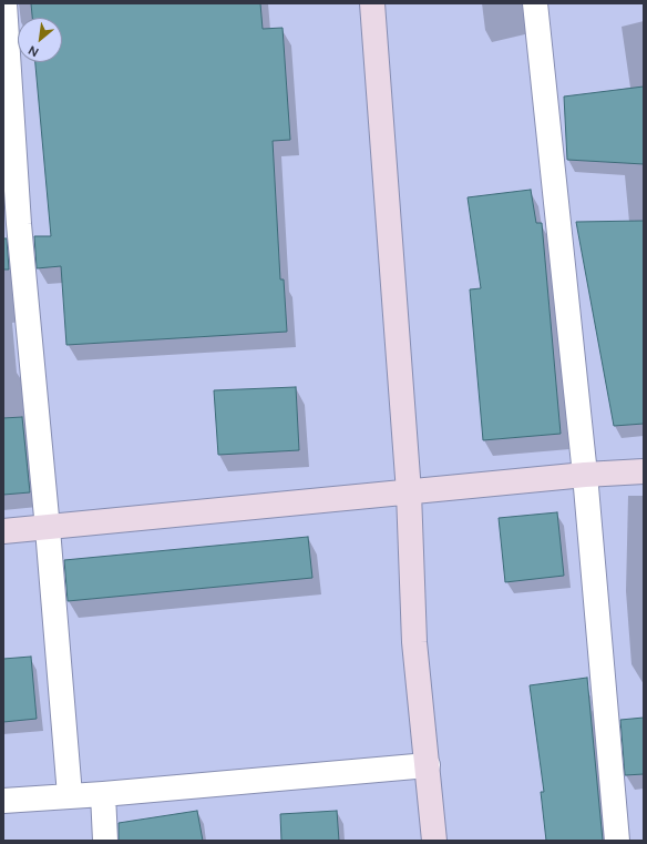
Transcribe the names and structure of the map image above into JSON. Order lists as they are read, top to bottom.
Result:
{
  "north": "bottom left"
}
